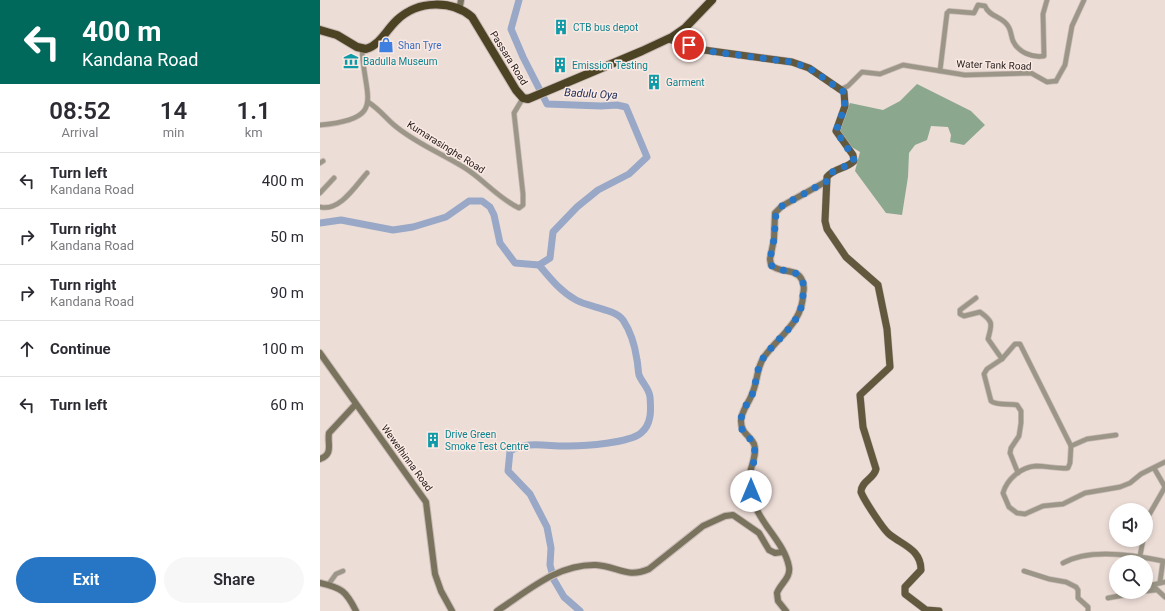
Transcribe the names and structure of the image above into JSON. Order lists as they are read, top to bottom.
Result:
{
  "streets": {
    "highway": ["Passara Road"],
    "street": ["Water Tank Road", "Kumarasinghe Road", "Wewelhinna Road"]
  },
  "crossings": [
    ["Passara Road", "Kumarasinghe Road"]
  ],
  "water": ["Badulu Oya"],
  "places": {
    "building": [
      "CTB bus depot",
      "Emission Testing",
      "Garment",
      "Drive Green Smoke Test Centre"
    ],
    "shop": ["Shan Tyre"],
    "museum": ["Badulla Museum"]
  },
  "page": {
    "turn": ["400 m", "Kandana Road"],
    "eta": [
      "08:52",
      "Arrival",
      "14",
      "min",
      "1.1",
      "km"
    ],
    "list": [
      {
        "name": "Turn left",
        "note": "Kandana Road",
        "value": "400 m"
      },
      {
        "name": "Turn right",
        "note": "Kandana Road",
        "value": "50 m"
      },
      {
        "name": "Turn right",
        "note": "Kandana Road",
        "value": "90 m"
      },
      {
        "name": "Continue",
        "value": "100 m"
      },
      {
        "name": "Turn left",
        "value": "60 m"
      }
    ],
    "buttons": ["Exit", "Share"]
  }
}
